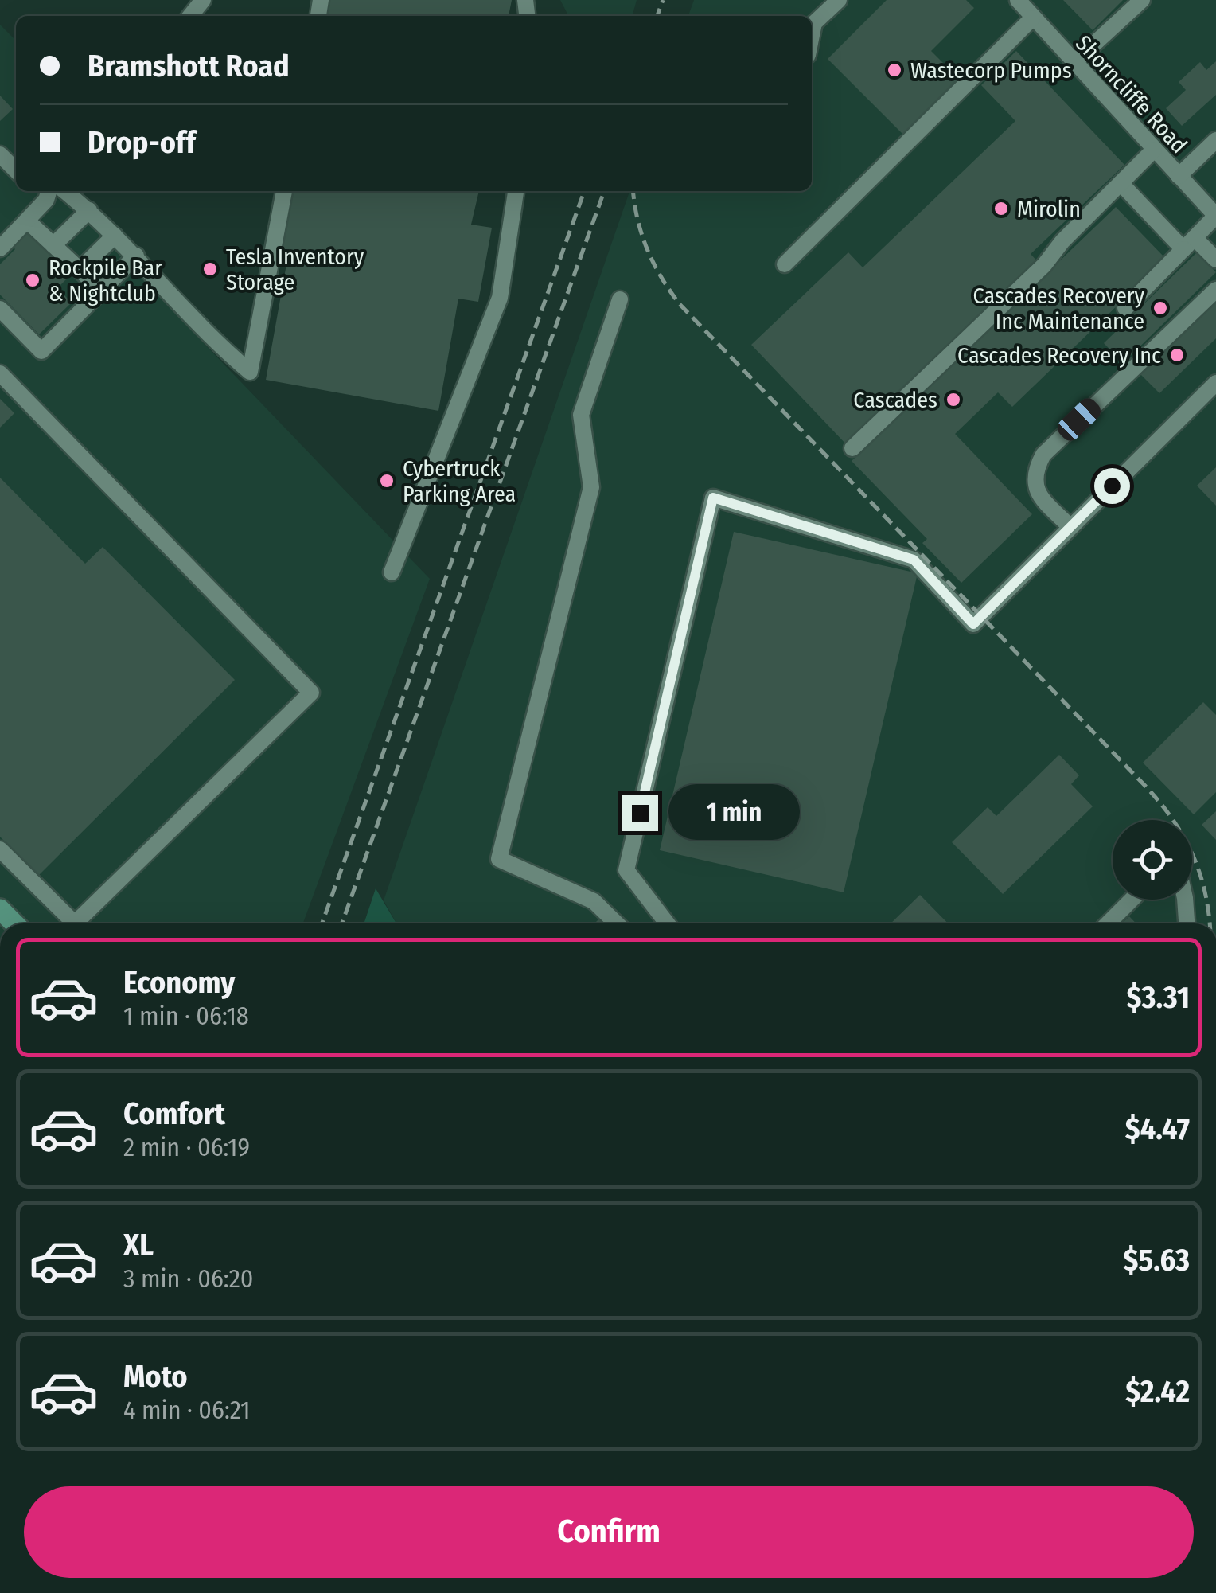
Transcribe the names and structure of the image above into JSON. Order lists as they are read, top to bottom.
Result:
{
  "streets": {
    "street": ["Shorncliffe Road"]
  },
  "places": [
    "Wastecorp Pumps",
    "Mirolin",
    "Tesla Inventory Storage",
    "Rockpile Bar & Nightclub",
    "Cascades Recovery Inc Maintenance",
    "Cascades Recovery Inc",
    "Cascades",
    "Cybertruck Parking Area"
  ],
  "page": {
    "banner": ["Bramshott Road", "Drop-off"],
    "bubble": "1 min",
    "list": [
      {
        "name": "Economy",
        "note": "1 min · 06:18",
        "value": "$3.31"
      },
      {
        "name": "Comfort",
        "note": "2 min · 06:19",
        "value": "$4.47"
      },
      {
        "name": "XL",
        "note": "3 min · 06:20",
        "value": "$5.63"
      },
      {
        "name": "Moto",
        "note": "4 min · 06:21",
        "value": "$2.42"
      }
    ],
    "buttons": "Confirm"
  }
}
